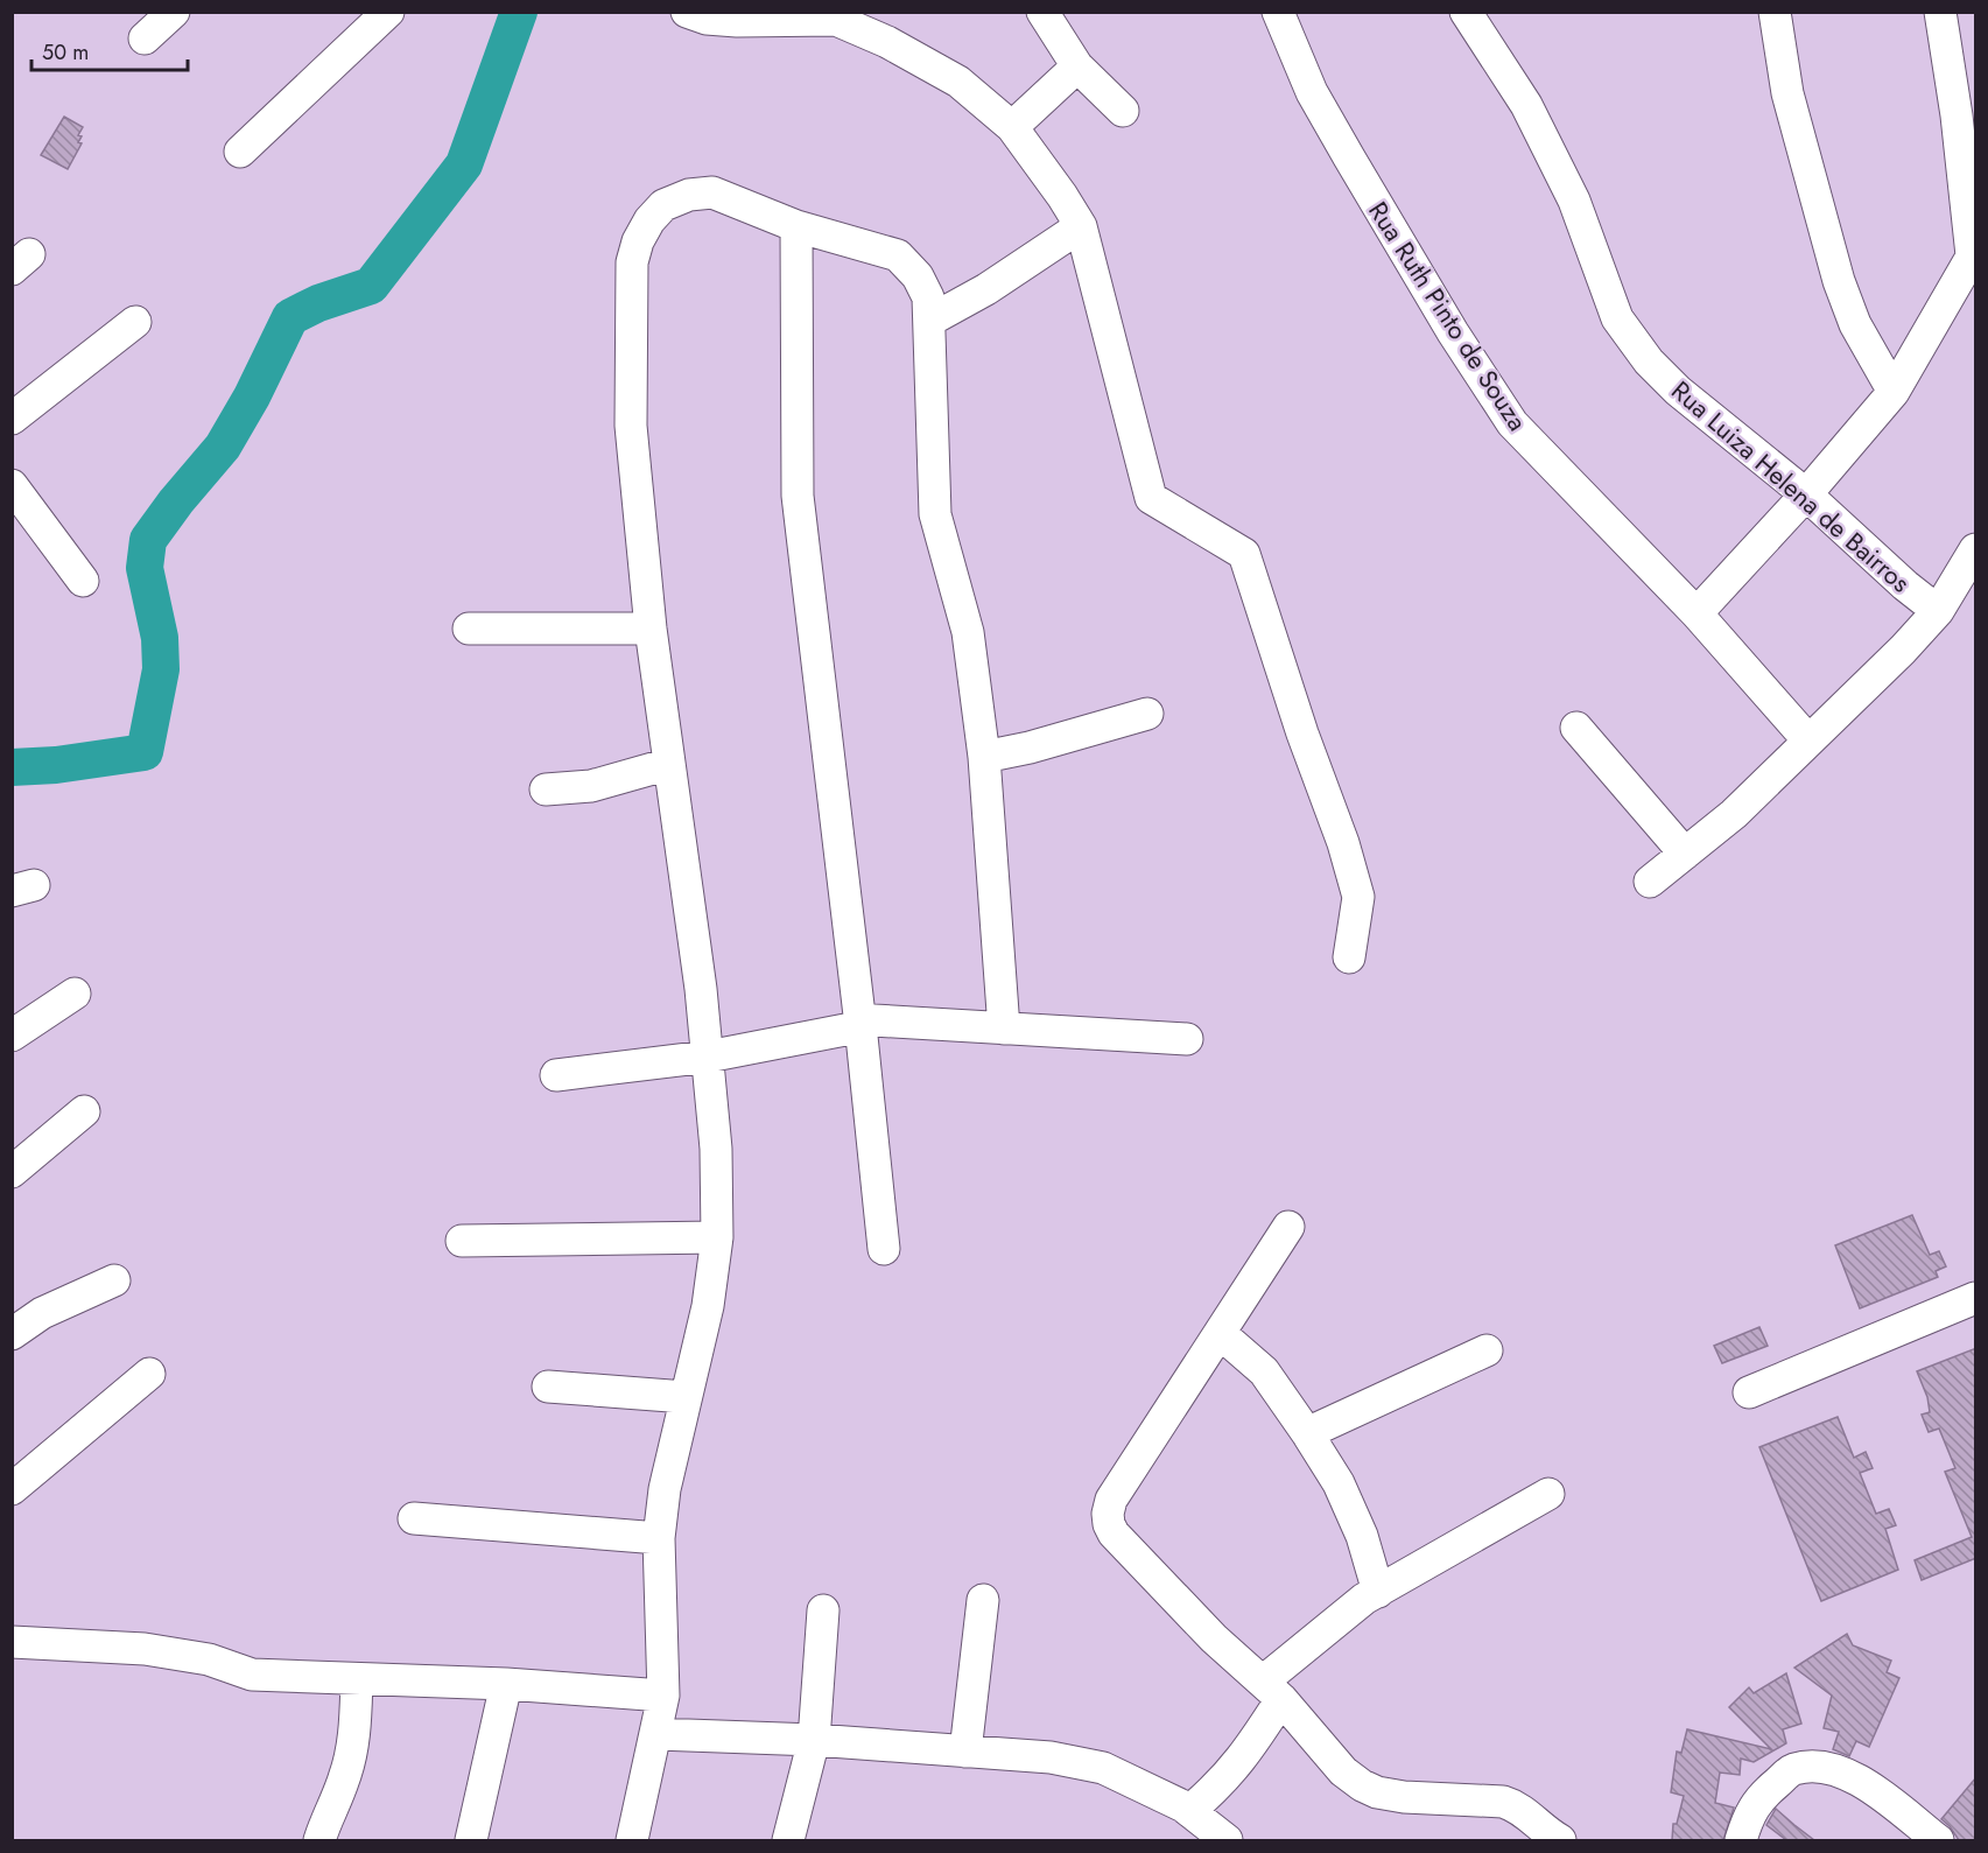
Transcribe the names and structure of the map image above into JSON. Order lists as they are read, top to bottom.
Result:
{
  "streets": {
    "street": ["Rua Ruth Pinto de Souza", "Rua Luiza Helena de Bairros"]
  },
  "scale_bar": "50 m"
}
